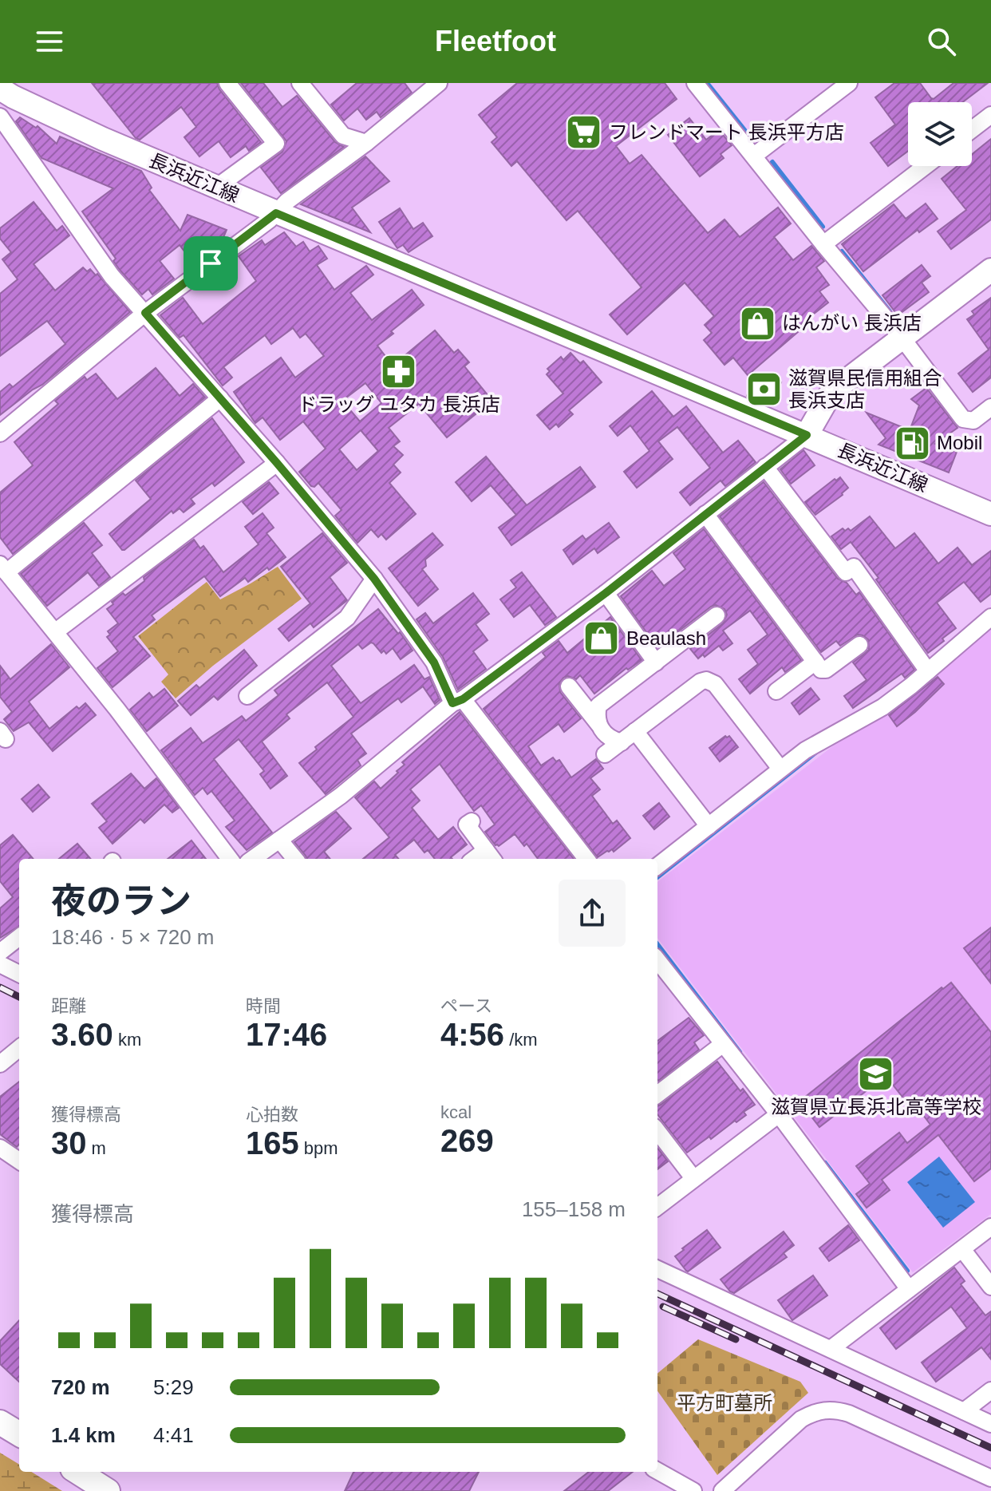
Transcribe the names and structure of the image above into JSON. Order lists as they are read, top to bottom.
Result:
{
  "streets": {
    "main road": ["長浜近江線"]
  },
  "parks": ["平方町墓所"],
  "places": {
    "supermarket": ["フレンドマート 長浜平方店"],
    "shop": ["はんがい 長浜店", "Beaulash"],
    "pharmacy": ["ドラッグ ユタカ 長浜店"],
    "bank": ["滋賀県民信用組合 長浜支店"],
    "fuel station": ["Mobil"],
    "school or university": ["滋賀県立長浜北高等学校"]
  },
  "page": {
    "header": "Fleetfoot",
    "heading": ["夜のラン", "18:46 · 5 × 720 m"],
    "stats": [
      ["距離", "3.60 km"],
      ["時間", "17:46"],
      ["ペース", "4:56 /km"],
      ["獲得標高", "30 m"],
      ["心拍数", "165 bpm"],
      ["kcal", "269"]
    ],
    "chart": ["獲得標高", "155–158 m"],
    "list": [
      {
        "name": "720 m",
        "note": "5:29"
      },
      {
        "name": "1.4 km",
        "note": "4:41"
      }
    ]
  }
}
